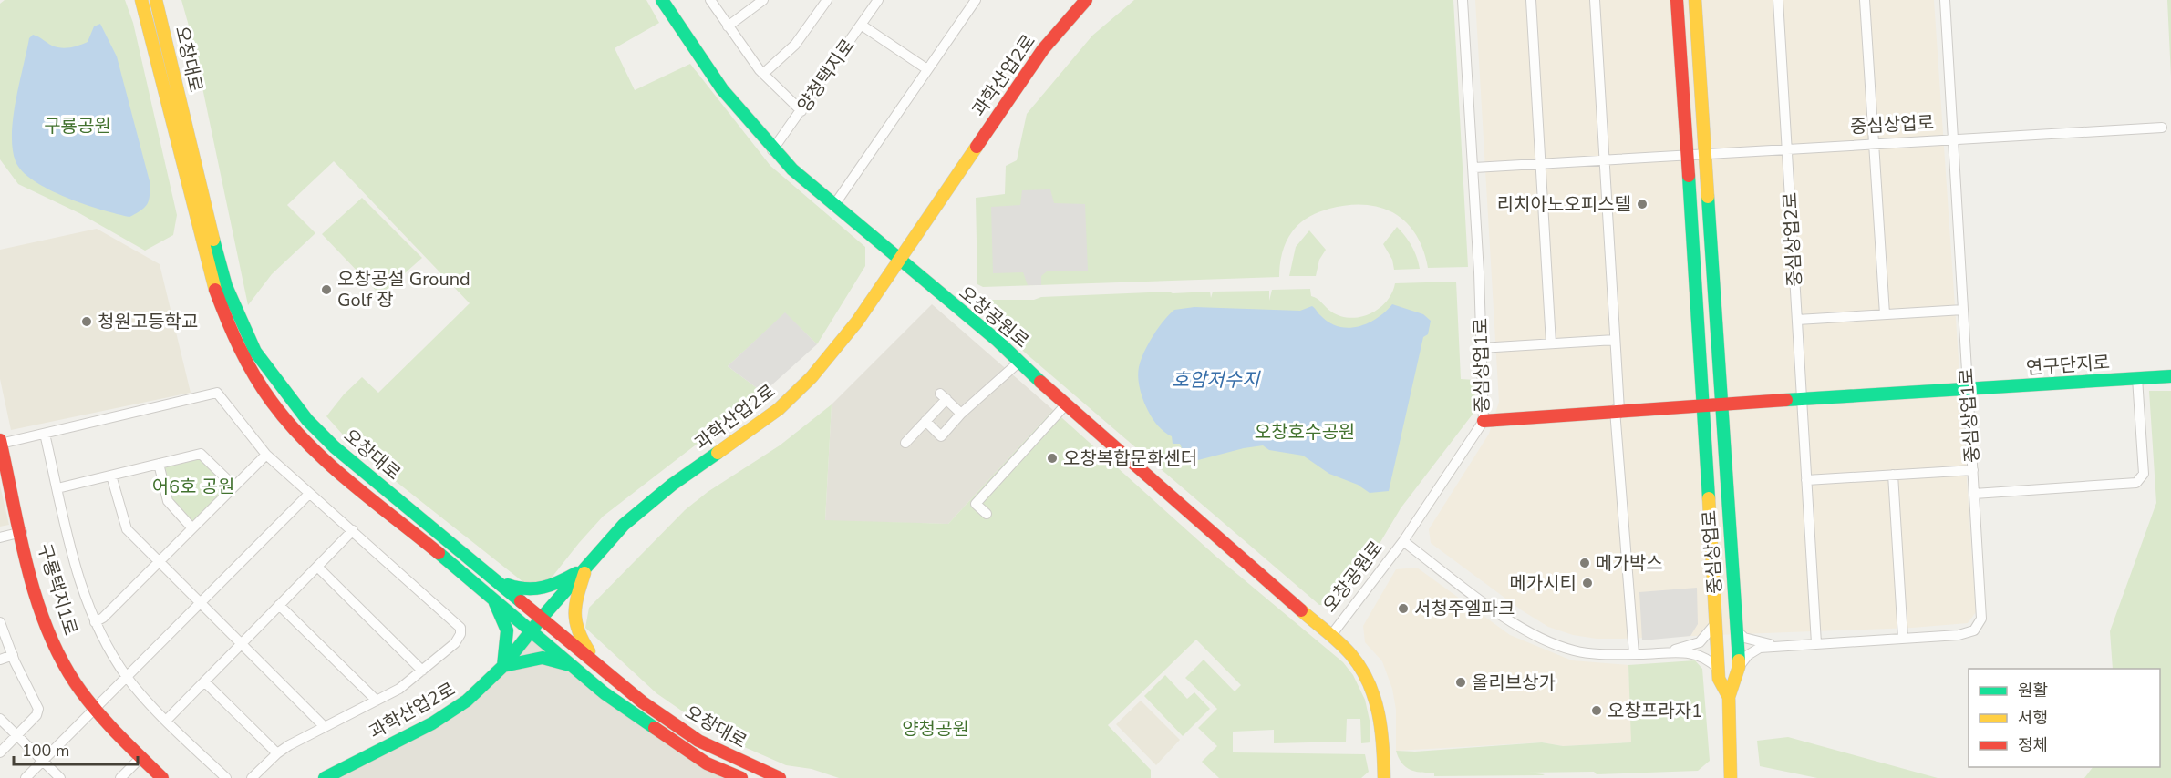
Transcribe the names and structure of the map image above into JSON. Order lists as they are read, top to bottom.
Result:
{
  "streets": {
    "street": [
      "오창대로",
      "양청택지로",
      "과학산업2로",
      "중심상업로",
      "중심상업2로",
      "오창공원로",
      "중심상업1로",
      "연구단지로",
      "구룡택지1로"
    ]
  },
  "crossings": [
    ["오창대로", "과학산업2로"],
    ["양청택지로", "오창공원로"],
    ["과학산업2로", "오창공원로"],
    ["중심상업로", "중심상업2로"],
    ["중심상업로", "중심상업1로"],
    ["중심상업2로", "중심상업1로"],
    ["오창공원로", "중심상업1로"],
    ["중심상업1로", "연구단지로"]
  ],
  "water": ["호암저수지"],
  "parks": [
    "구룡공원",
    "오창호수공원",
    "어6호 공원",
    "양청공원"
  ],
  "places": [
    "리치아노오피스텔",
    "오창공설 Ground Golf 장",
    "청원고등학교",
    "오창복합문화센터",
    "메가박스",
    "메가시티",
    "서청주엘파크",
    "올리브상가",
    "오창프라자1"
  ],
  "legend": ["원활", "서행", "정체"],
  "scale_bar": "100 m"
}
